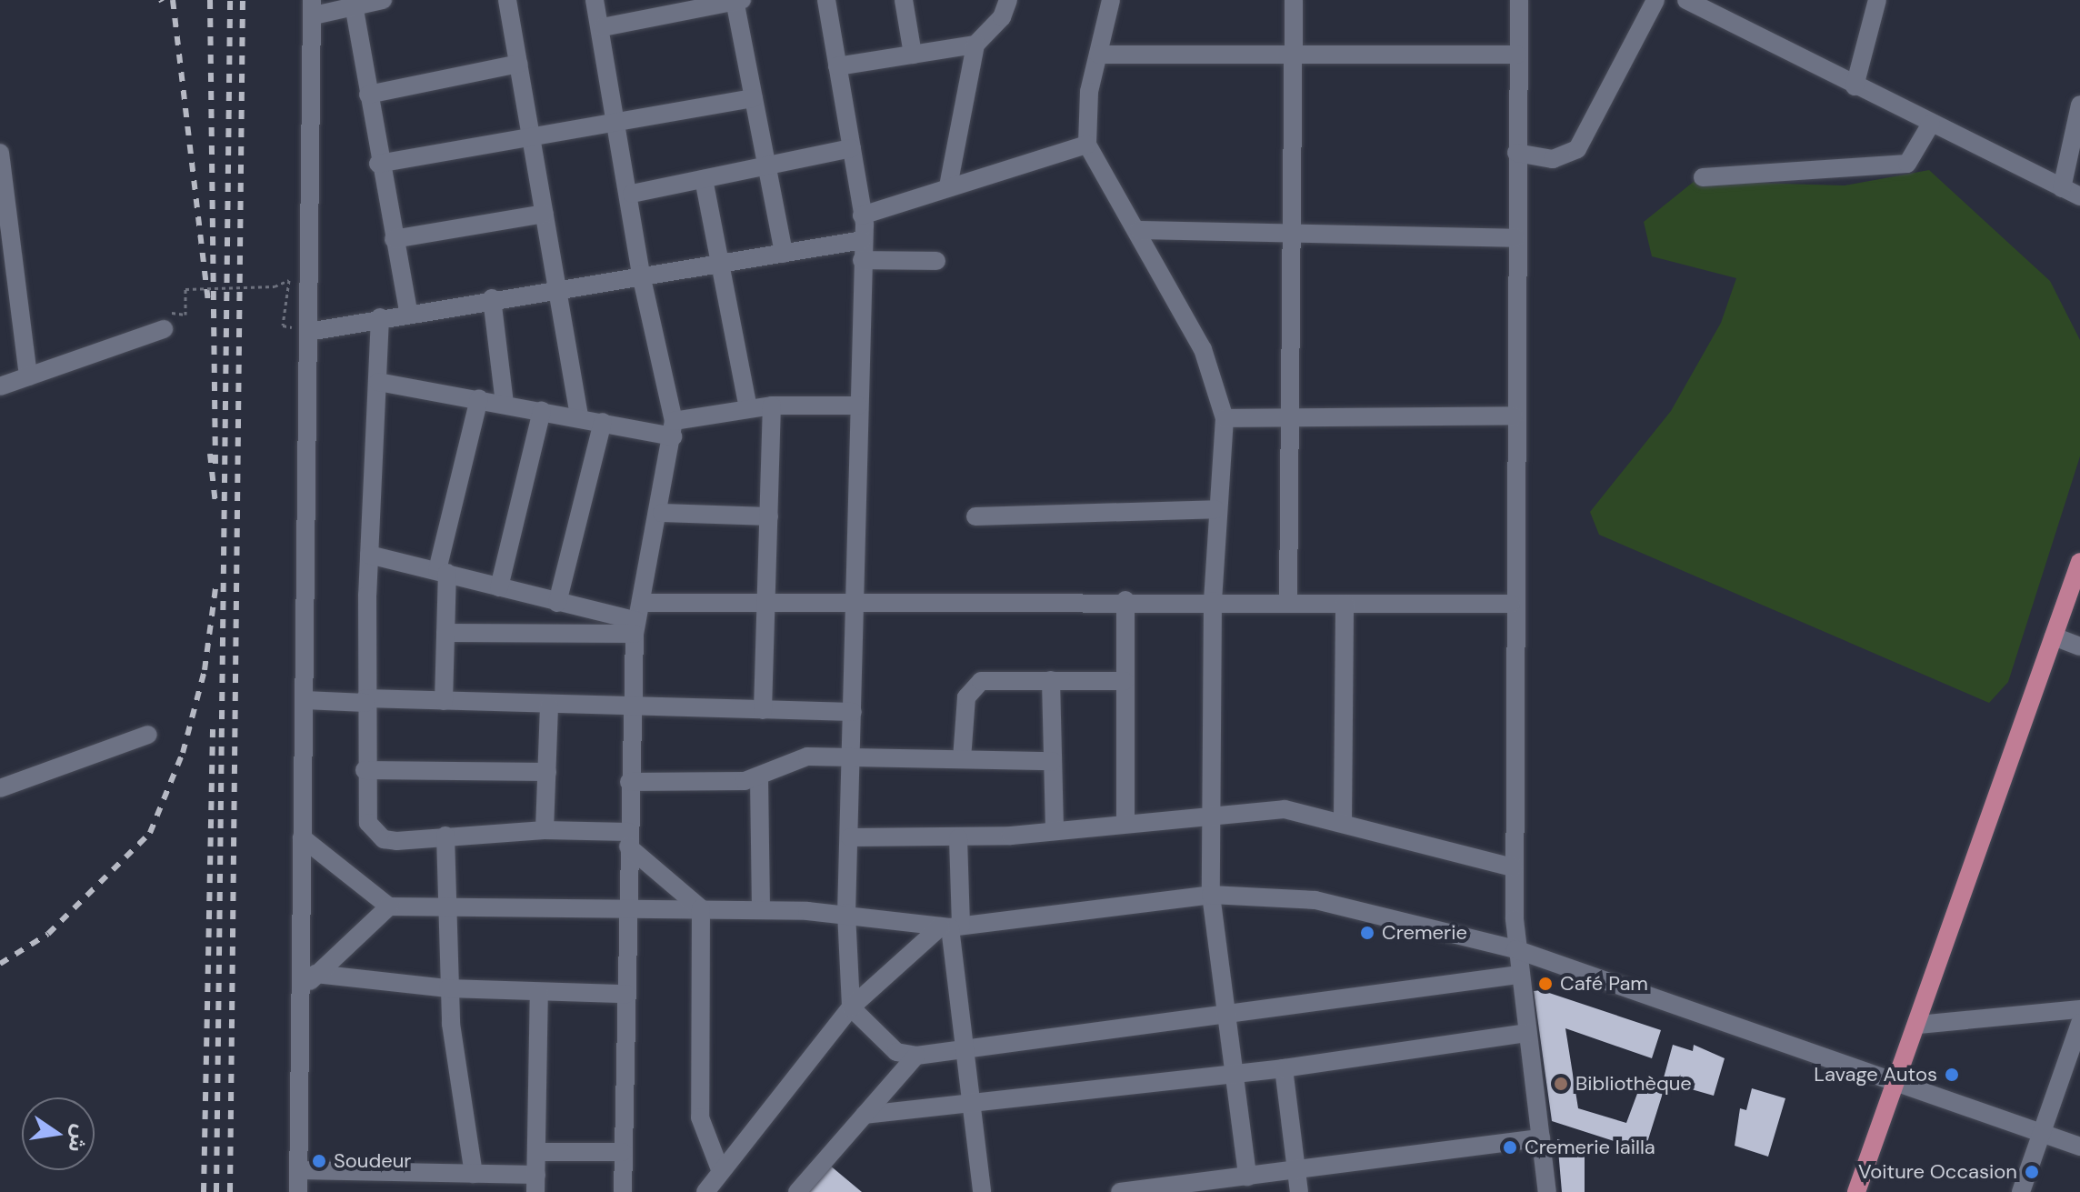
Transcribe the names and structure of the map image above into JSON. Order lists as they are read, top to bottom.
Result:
{
  "places": [
    "Cremerie",
    "Café Pam",
    "Lavage Autos",
    "Bibliothèque",
    "Cremerie lailla",
    "Soudeur",
    "Voiture Occasion"
  ],
  "north": "right"
}
